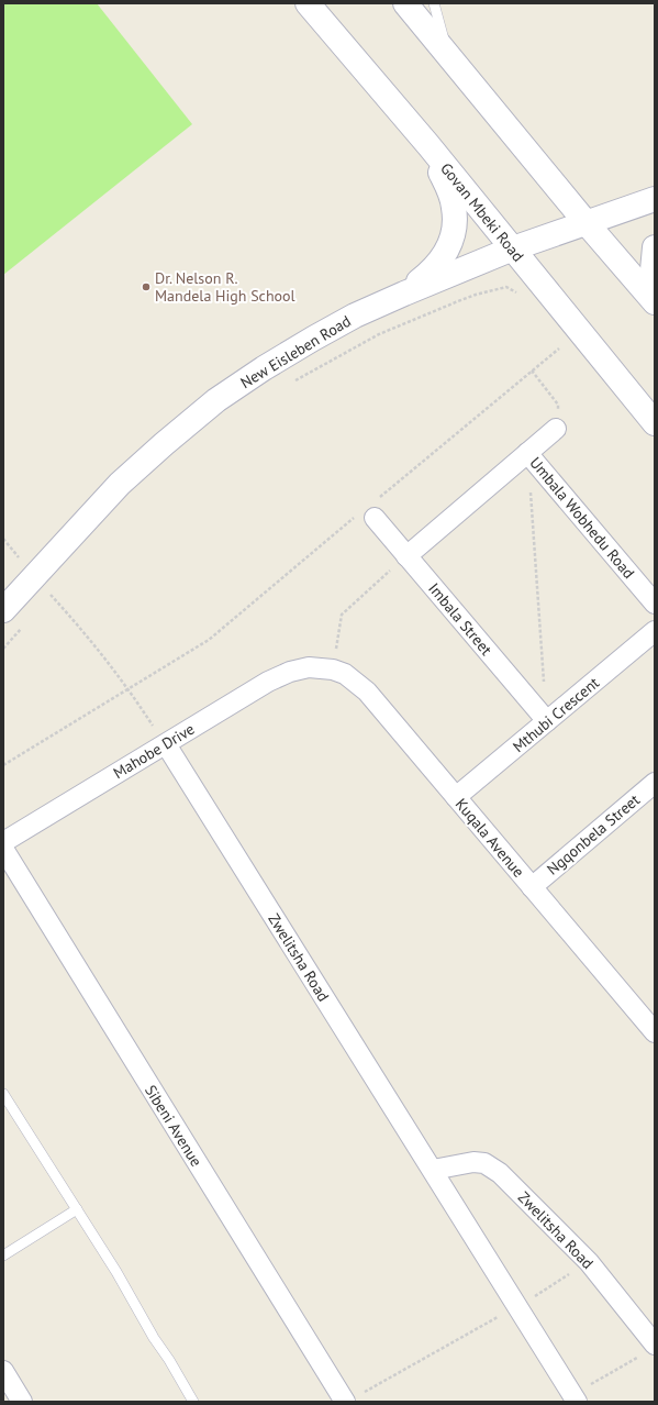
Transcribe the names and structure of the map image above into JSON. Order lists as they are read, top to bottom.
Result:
{
  "streets": {
    "main road": ["Govan Mbeki Road", "New Eisleben Road"],
    "street": [
      "Umbala Wobhedu Road",
      "Imbala Street",
      "Mthubi Crescent",
      "Mahobe Drive",
      "Ngqonbela Street",
      "Kuqala Avenue",
      "Zwelitsha Road",
      "Sibeni Avenue"
    ]
  },
  "crossings": [
    ["Govan Mbeki Road", "New Eisleben Road"],
    ["Imbala Street", "Mthubi Crescent"],
    ["Mthubi Crescent", "Kuqala Avenue"],
    ["Mahobe Drive", "Kuqala Avenue"],
    ["Mahobe Drive", "Zwelitsha Road"],
    ["Ngqonbela Street", "Kuqala Avenue"]
  ],
  "places": ["Dr. Nelson R. Mandela High School"]
}
